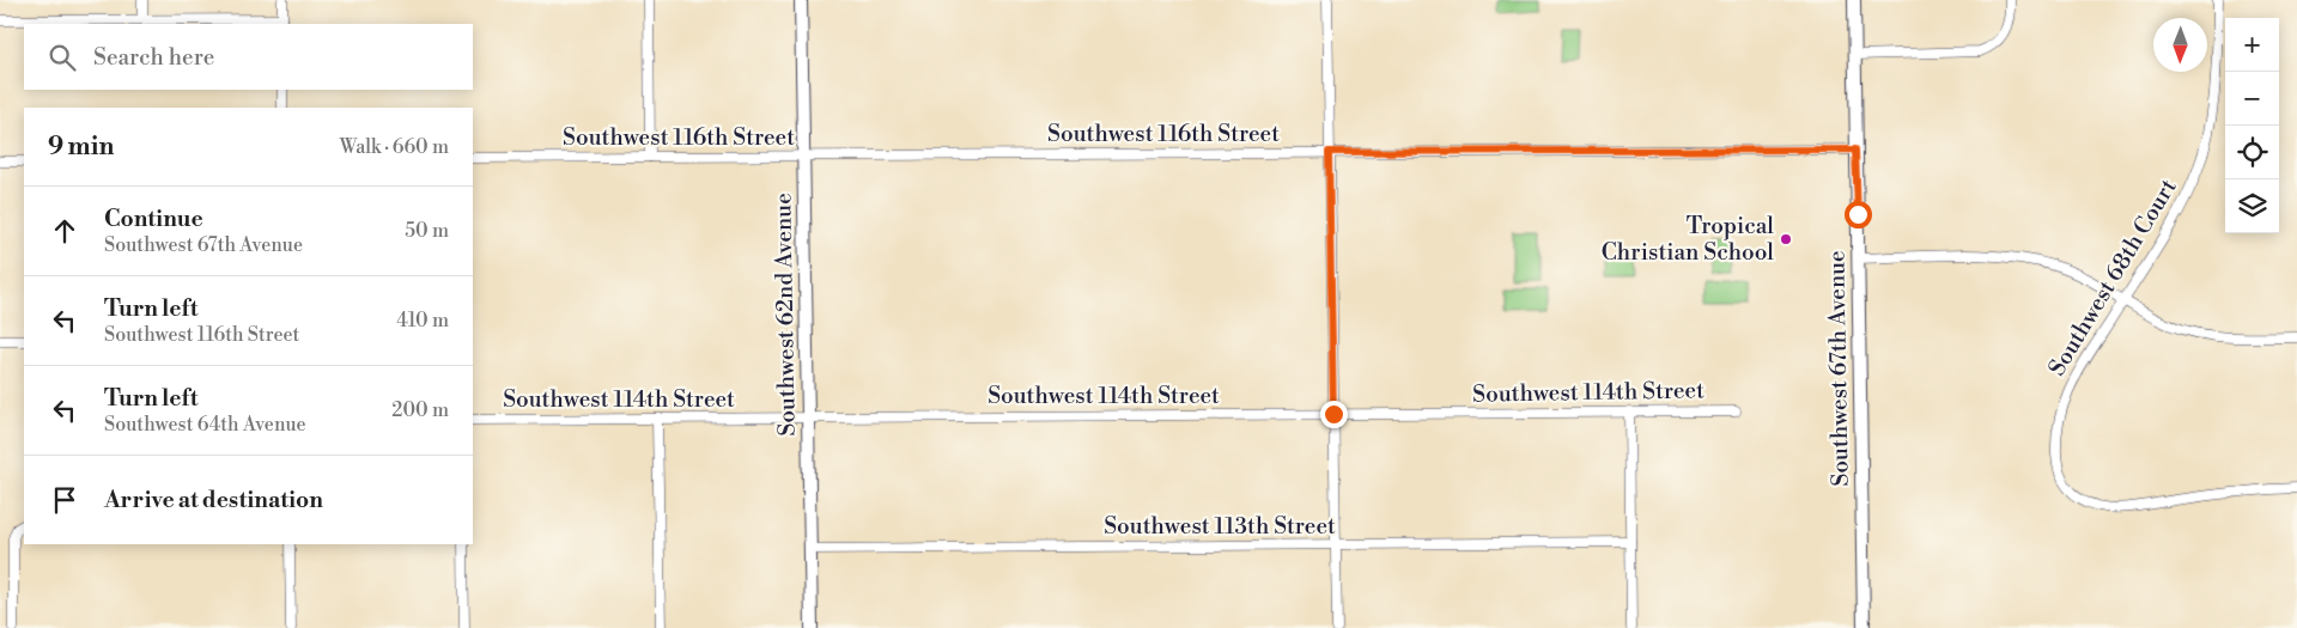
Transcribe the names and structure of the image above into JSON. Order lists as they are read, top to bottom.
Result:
{
  "streets": {
    "street": [
      "Southwest 116th Street",
      "Southwest 68th Court",
      "Southwest 62nd Avenue",
      "Southwest 67th Avenue",
      "Southwest 114th Street",
      "Southwest 113th Street"
    ]
  },
  "crossings": [
    ["Southwest 116th Street", "Southwest 62nd Avenue"],
    ["Southwest 116th Street", "Southwest 67th Avenue"],
    ["Southwest 62nd Avenue", "Southwest 114th Street"],
    ["Southwest 62nd Avenue", "Southwest 113th Street"]
  ],
  "places": ["Tropical Christian School"],
  "north": "bottom",
  "page": {
    "map_buttons": ["+", "−"],
    "search": "Search here",
    "heading": ["9 min", "Walk · 660 m"],
    "list": [
      ["Continue", "Southwest 67th Avenue", "50 m"],
      ["Turn left", "Southwest 116th Street", "410 m"],
      ["Turn left", "Southwest 64th Avenue", "200 m"],
      "Arrive at destination"
    ]
  }
}
